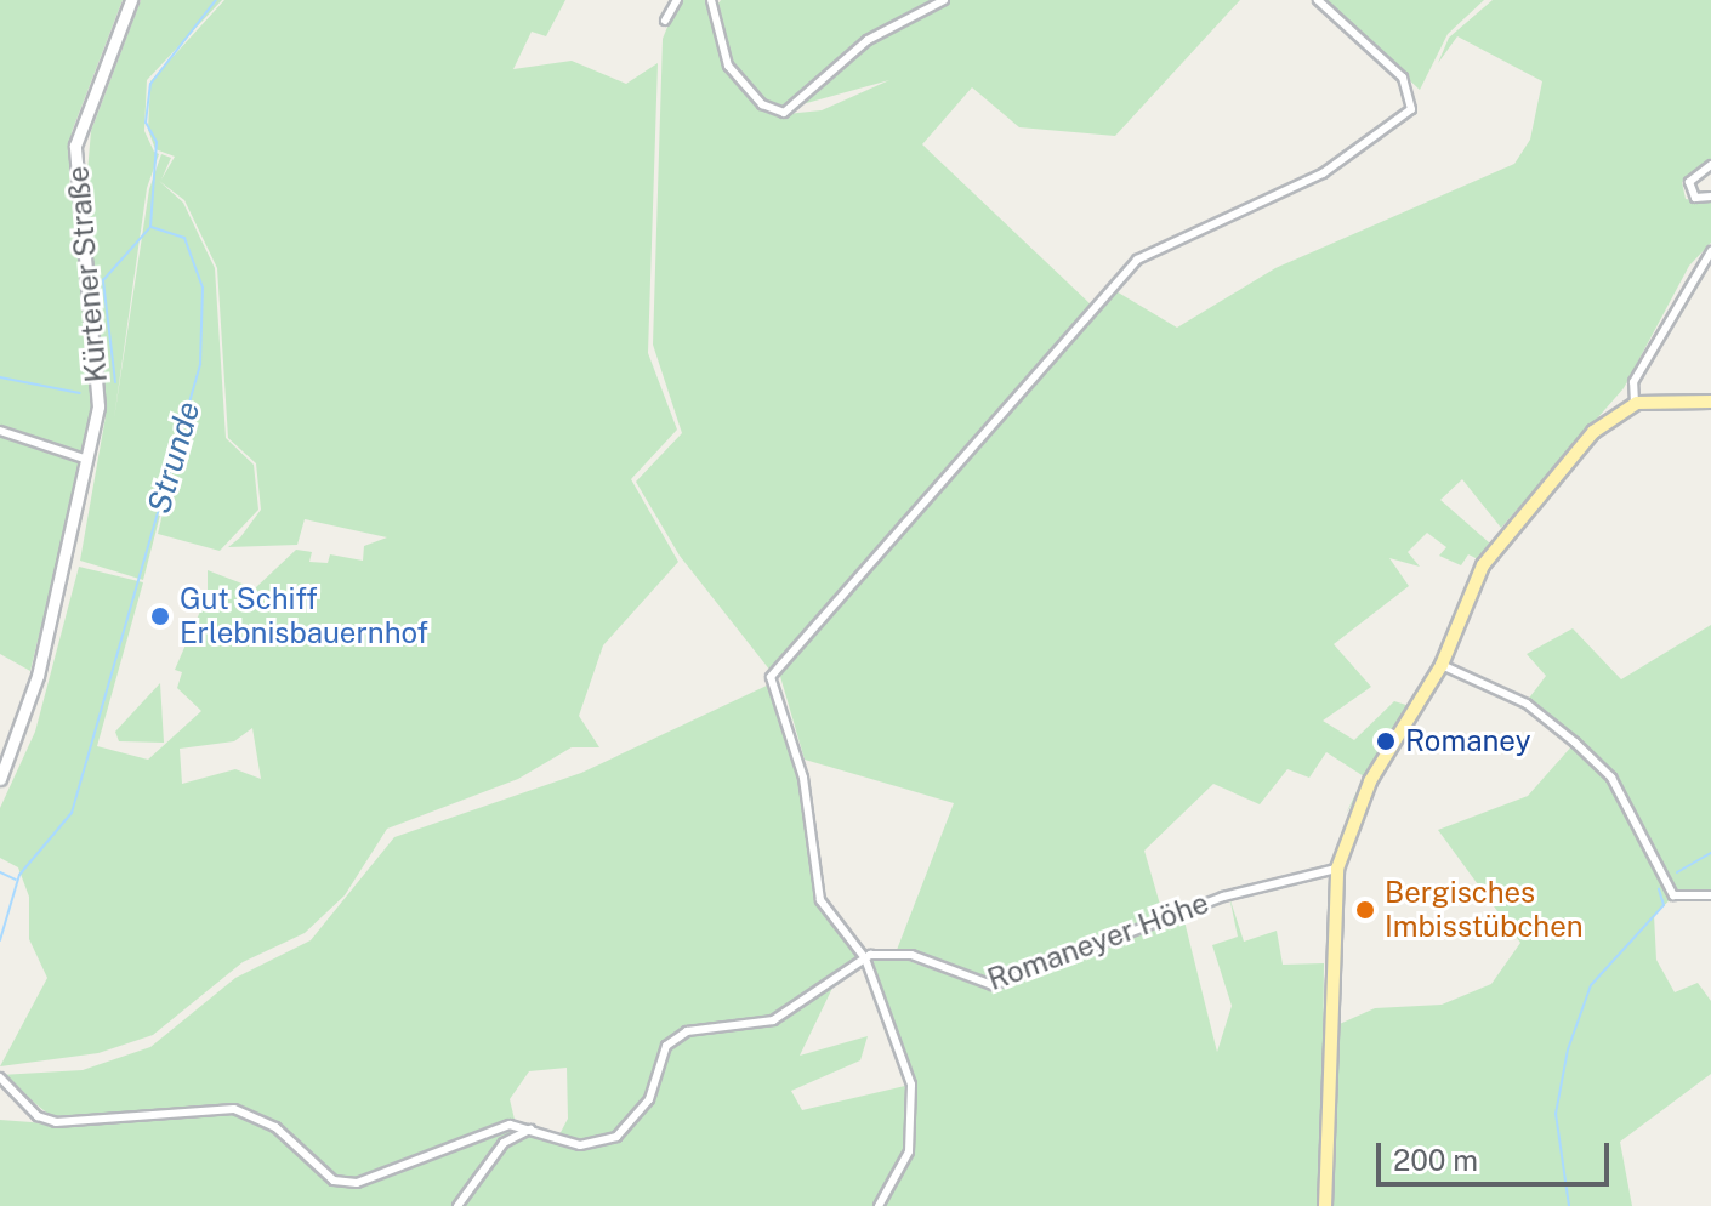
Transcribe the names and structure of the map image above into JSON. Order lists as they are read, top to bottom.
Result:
{
  "streets": {
    "main road": ["Kürtener Straße"],
    "street": ["Romaneyer Höhe"]
  },
  "water": ["Strunde"],
  "places": ["Gut Schiff Erlebnisbauernhof", "Romaney", "Bergisches Imbisstübchen"],
  "scale_bar": "200 m"
}
